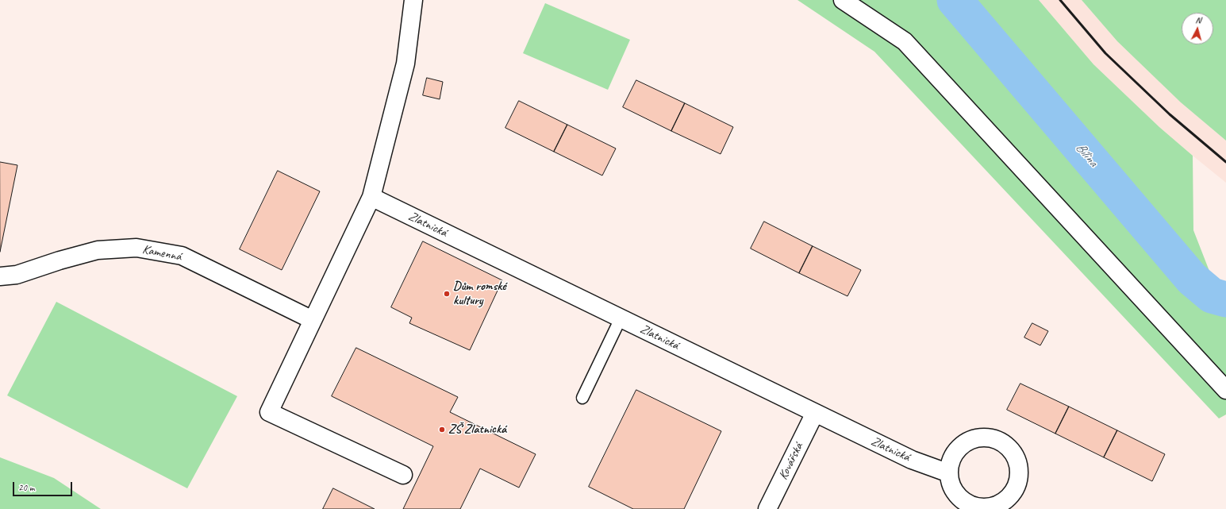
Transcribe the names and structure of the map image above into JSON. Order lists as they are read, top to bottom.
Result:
{
  "streets": {
    "street": ["Zlatnická", "Kamenná", "Kovářská"]
  },
  "crossings": [
    ["Zlatnická", "Kovářská"]
  ],
  "water": ["Bílina"],
  "places": ["Dům romské kultury", "ZŠ Zlatnická"],
  "scale_bar": "20 m",
  "north": "top"
}
